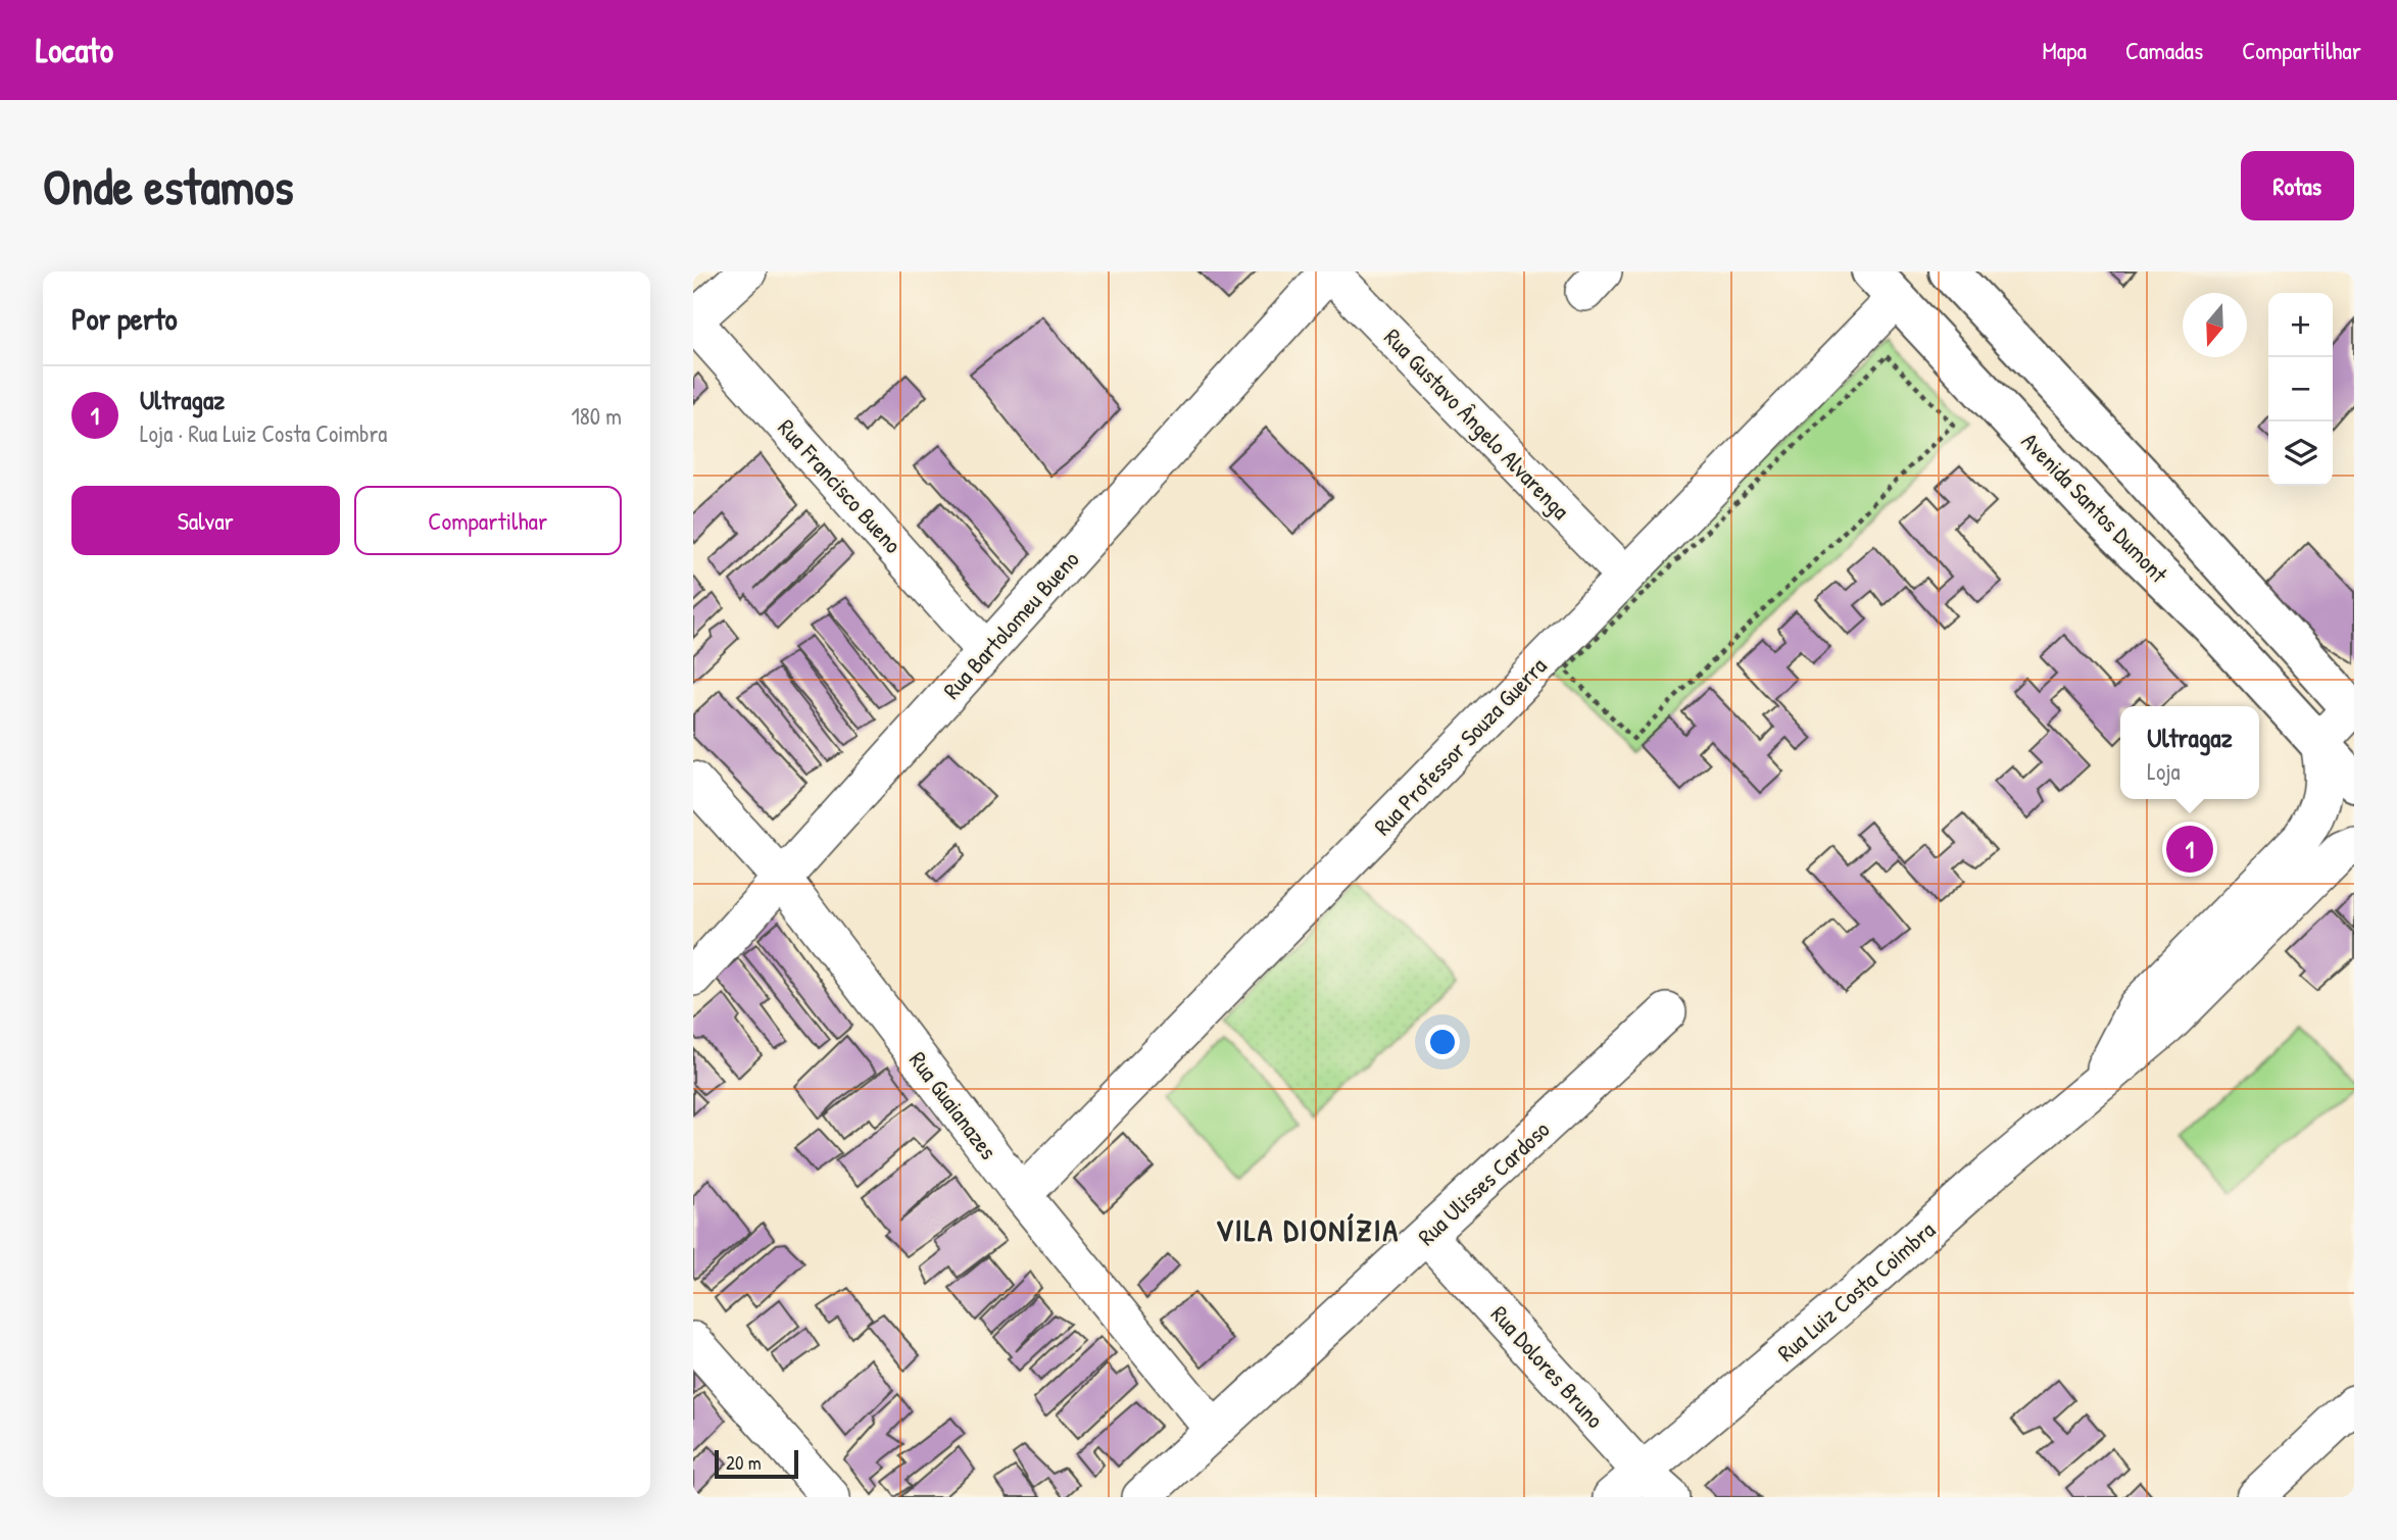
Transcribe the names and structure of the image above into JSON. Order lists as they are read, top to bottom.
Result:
{
  "streets": {
    "main road": ["Avenida Santos Dumont"],
    "street": [
      "Rua Gustavo Ângelo Alvarenga",
      "Rua Francisco Bueno",
      "Rua Bartolomeu Bueno",
      "Rua Professor Souza Guerra",
      "Rua Guaianazes",
      "Rua Ulisses Cardoso",
      "Rua Luiz Costa Coimbra",
      "Rua Dolores Bruno"
    ]
  },
  "crossings": [
    ["Rua Gustavo Ângelo Alvarenga", "Rua Bartolomeu Bueno"],
    ["Rua Gustavo Ângelo Alvarenga", "Rua Professor Souza Guerra"],
    ["Rua Francisco Bueno", "Rua Bartolomeu Bueno"],
    ["Avenida Santos Dumont", "Rua Professor Souza Guerra"],
    ["Avenida Santos Dumont", "Rua Luiz Costa Coimbra"],
    ["Rua Bartolomeu Bueno", "Rua Guaianazes"],
    ["Rua Professor Souza Guerra", "Rua Guaianazes"],
    ["Rua Guaianazes", "Rua Ulisses Cardoso"],
    ["Rua Ulisses Cardoso", "Rua Dolores Bruno"],
    ["Rua Luiz Costa Coimbra", "Rua Dolores Bruno"]
  ],
  "districts": ["VILA DIONÍZIA"],
  "scale_bar": "20 m",
  "north": "bottom",
  "page": {
    "header": "Locato",
    "nav": ["Mapa", "Camadas", "Compartilhar"],
    "buttons": [
      "Rotas",
      ["Salvar", "Compartilhar"]
    ],
    "title": "Onde estamos",
    "heading": "Por perto",
    "map_buttons": ["+", "−"],
    "list": [
      {
        "mark": "1",
        "name": "Ultragaz",
        "note": "Loja · Rua Luiz Costa Coimbra",
        "value": "180 m"
      }
    ],
    "popup": ["Ultragaz", "Loja"],
    "pins": "1",
    "scale": "20 m"
  }
}
